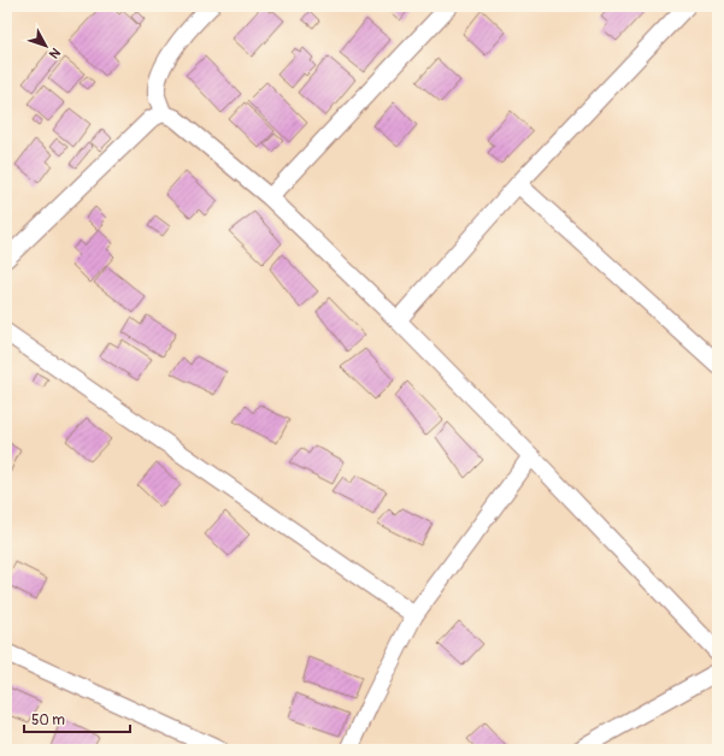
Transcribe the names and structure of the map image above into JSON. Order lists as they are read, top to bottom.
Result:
{
  "scale_bar": "50 m",
  "north": "bottom right"
}
